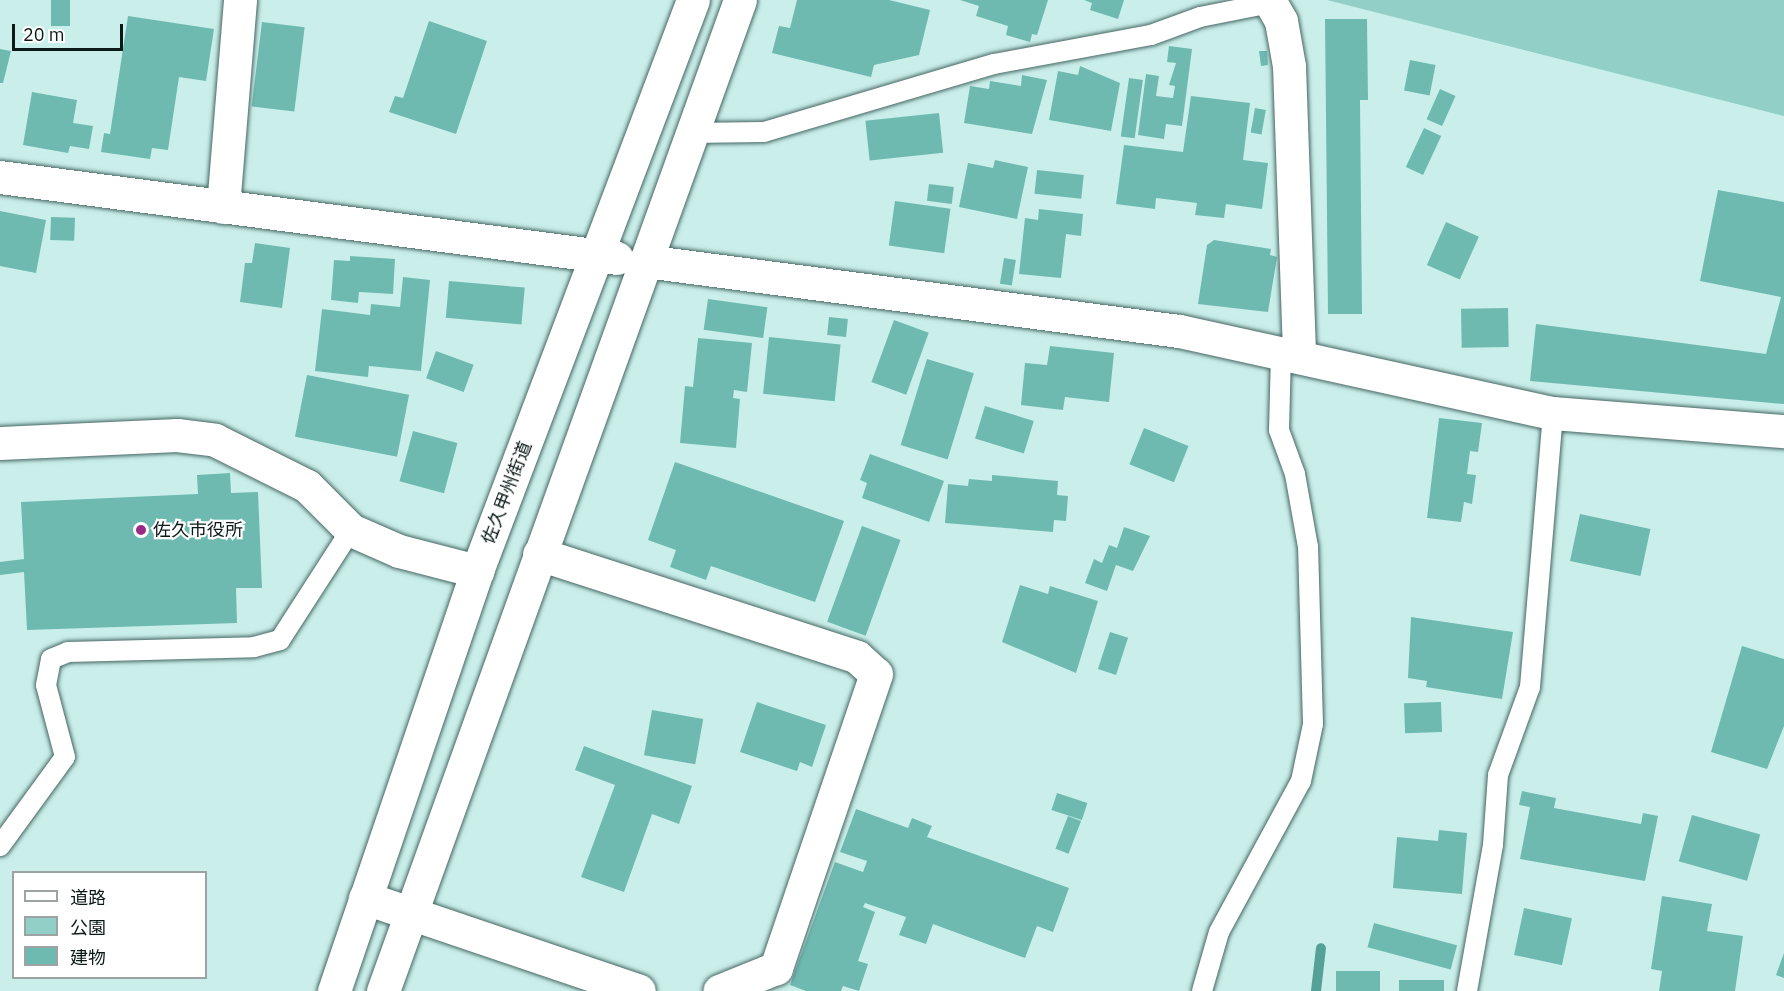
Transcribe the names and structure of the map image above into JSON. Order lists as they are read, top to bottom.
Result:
{
  "streets": {
    "street": ["佐久甲州街道"]
  },
  "places": ["佐久市役所"],
  "legend": ["道路", "公園", "建物"],
  "scale_bar": "20 m"
}
